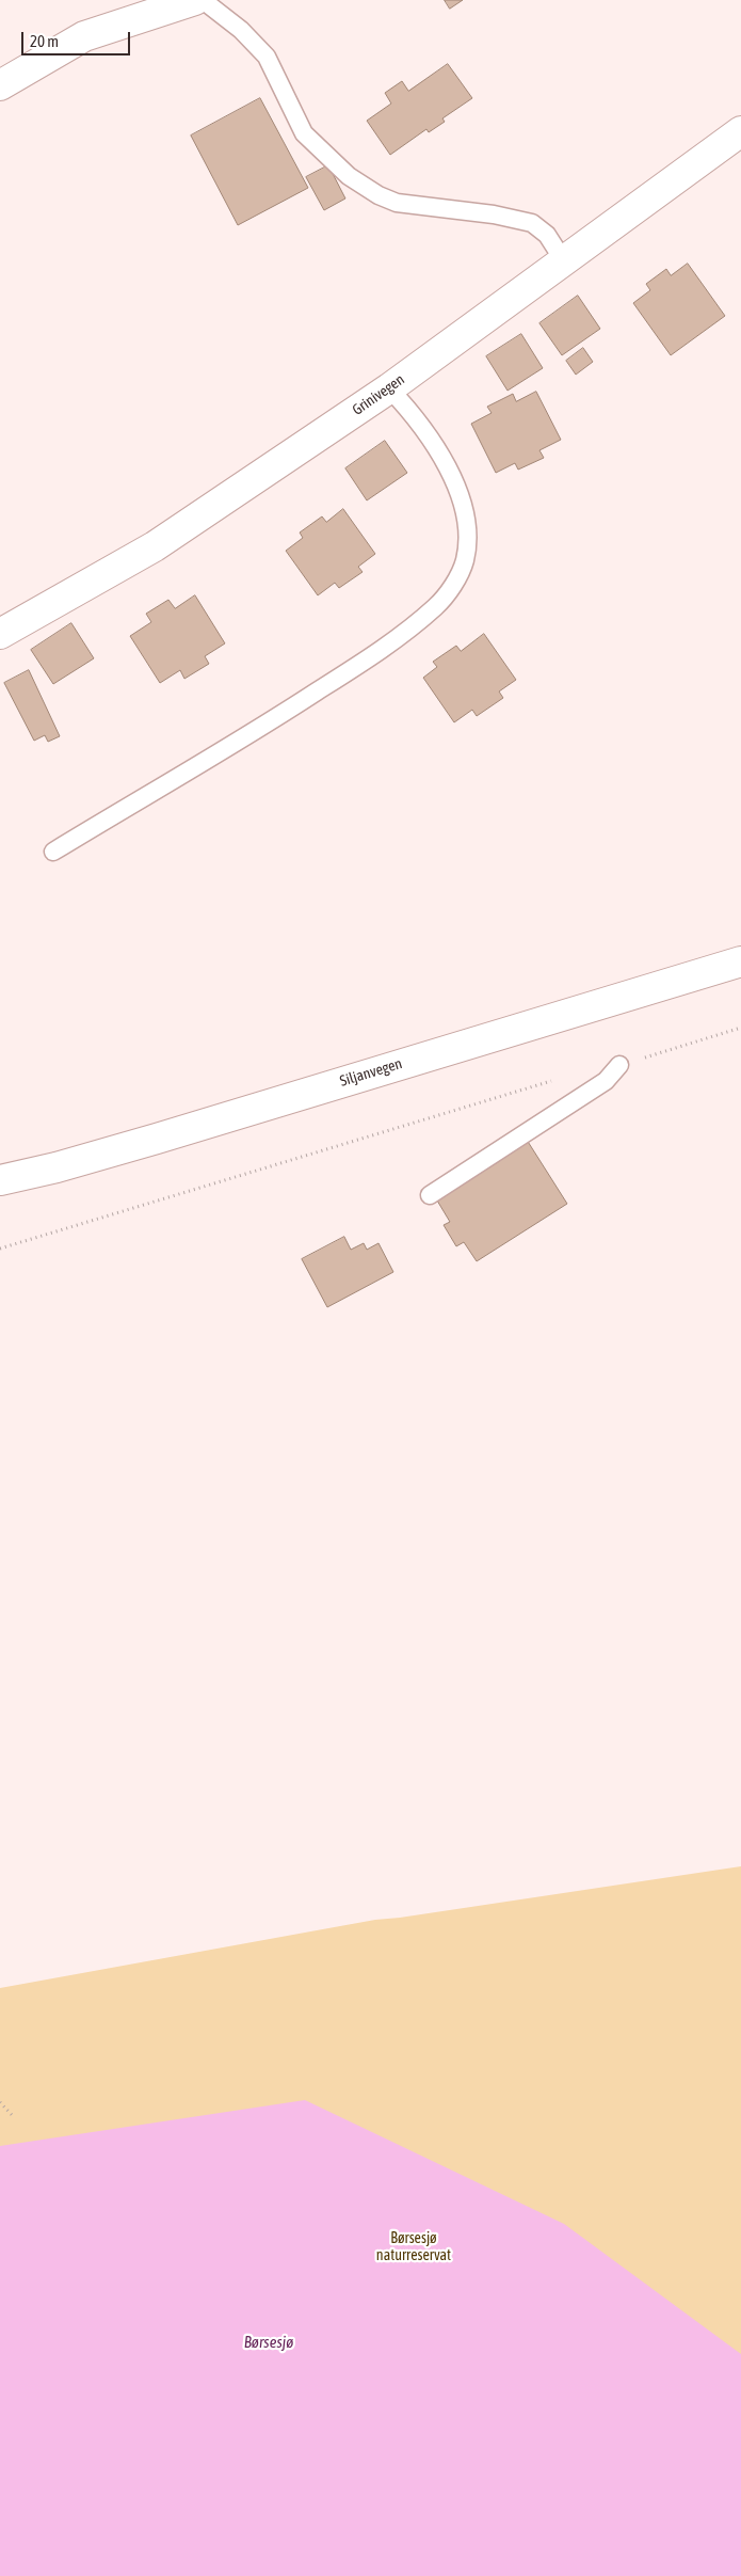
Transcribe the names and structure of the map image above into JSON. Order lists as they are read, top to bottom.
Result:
{
  "streets": {
    "street": ["Grinivegen", "Siljanvegen"]
  },
  "water": ["Børsesjø"],
  "parks": ["Børsesjø naturreservat"],
  "scale_bar": "20 m"
}
